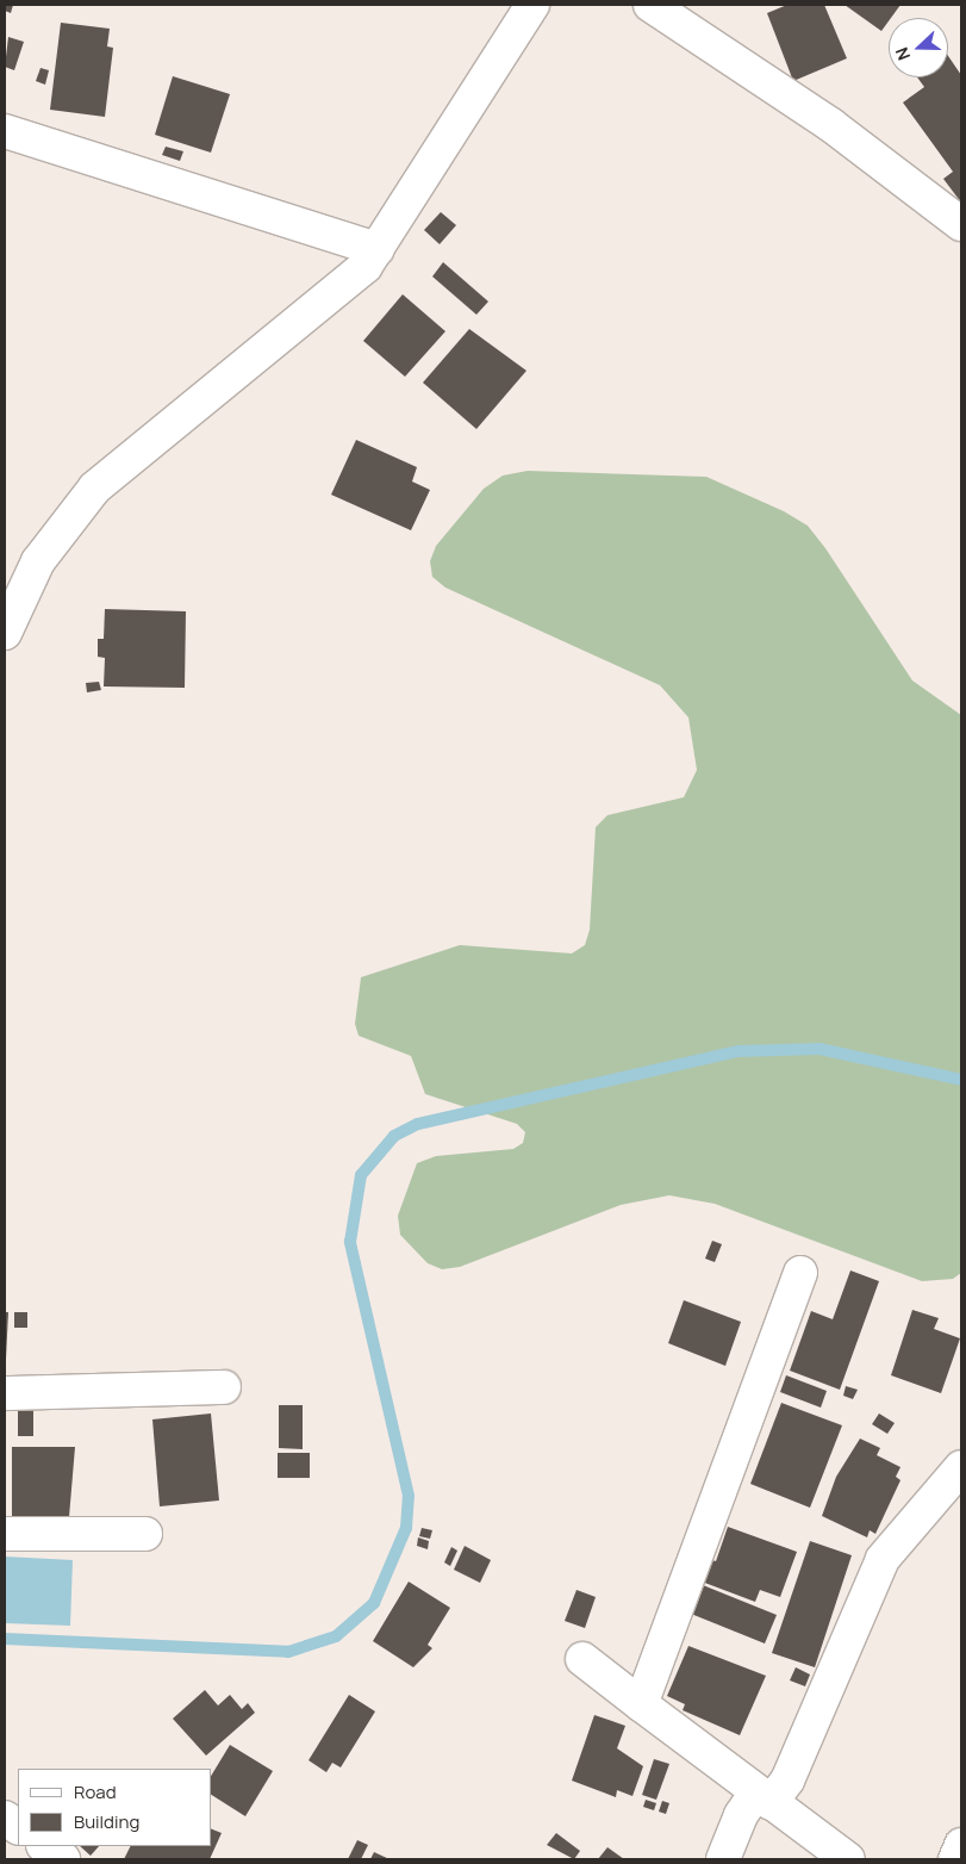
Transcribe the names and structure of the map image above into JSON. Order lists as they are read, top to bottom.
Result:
{
  "legend": ["Road", "Building"],
  "north": "left"
}
